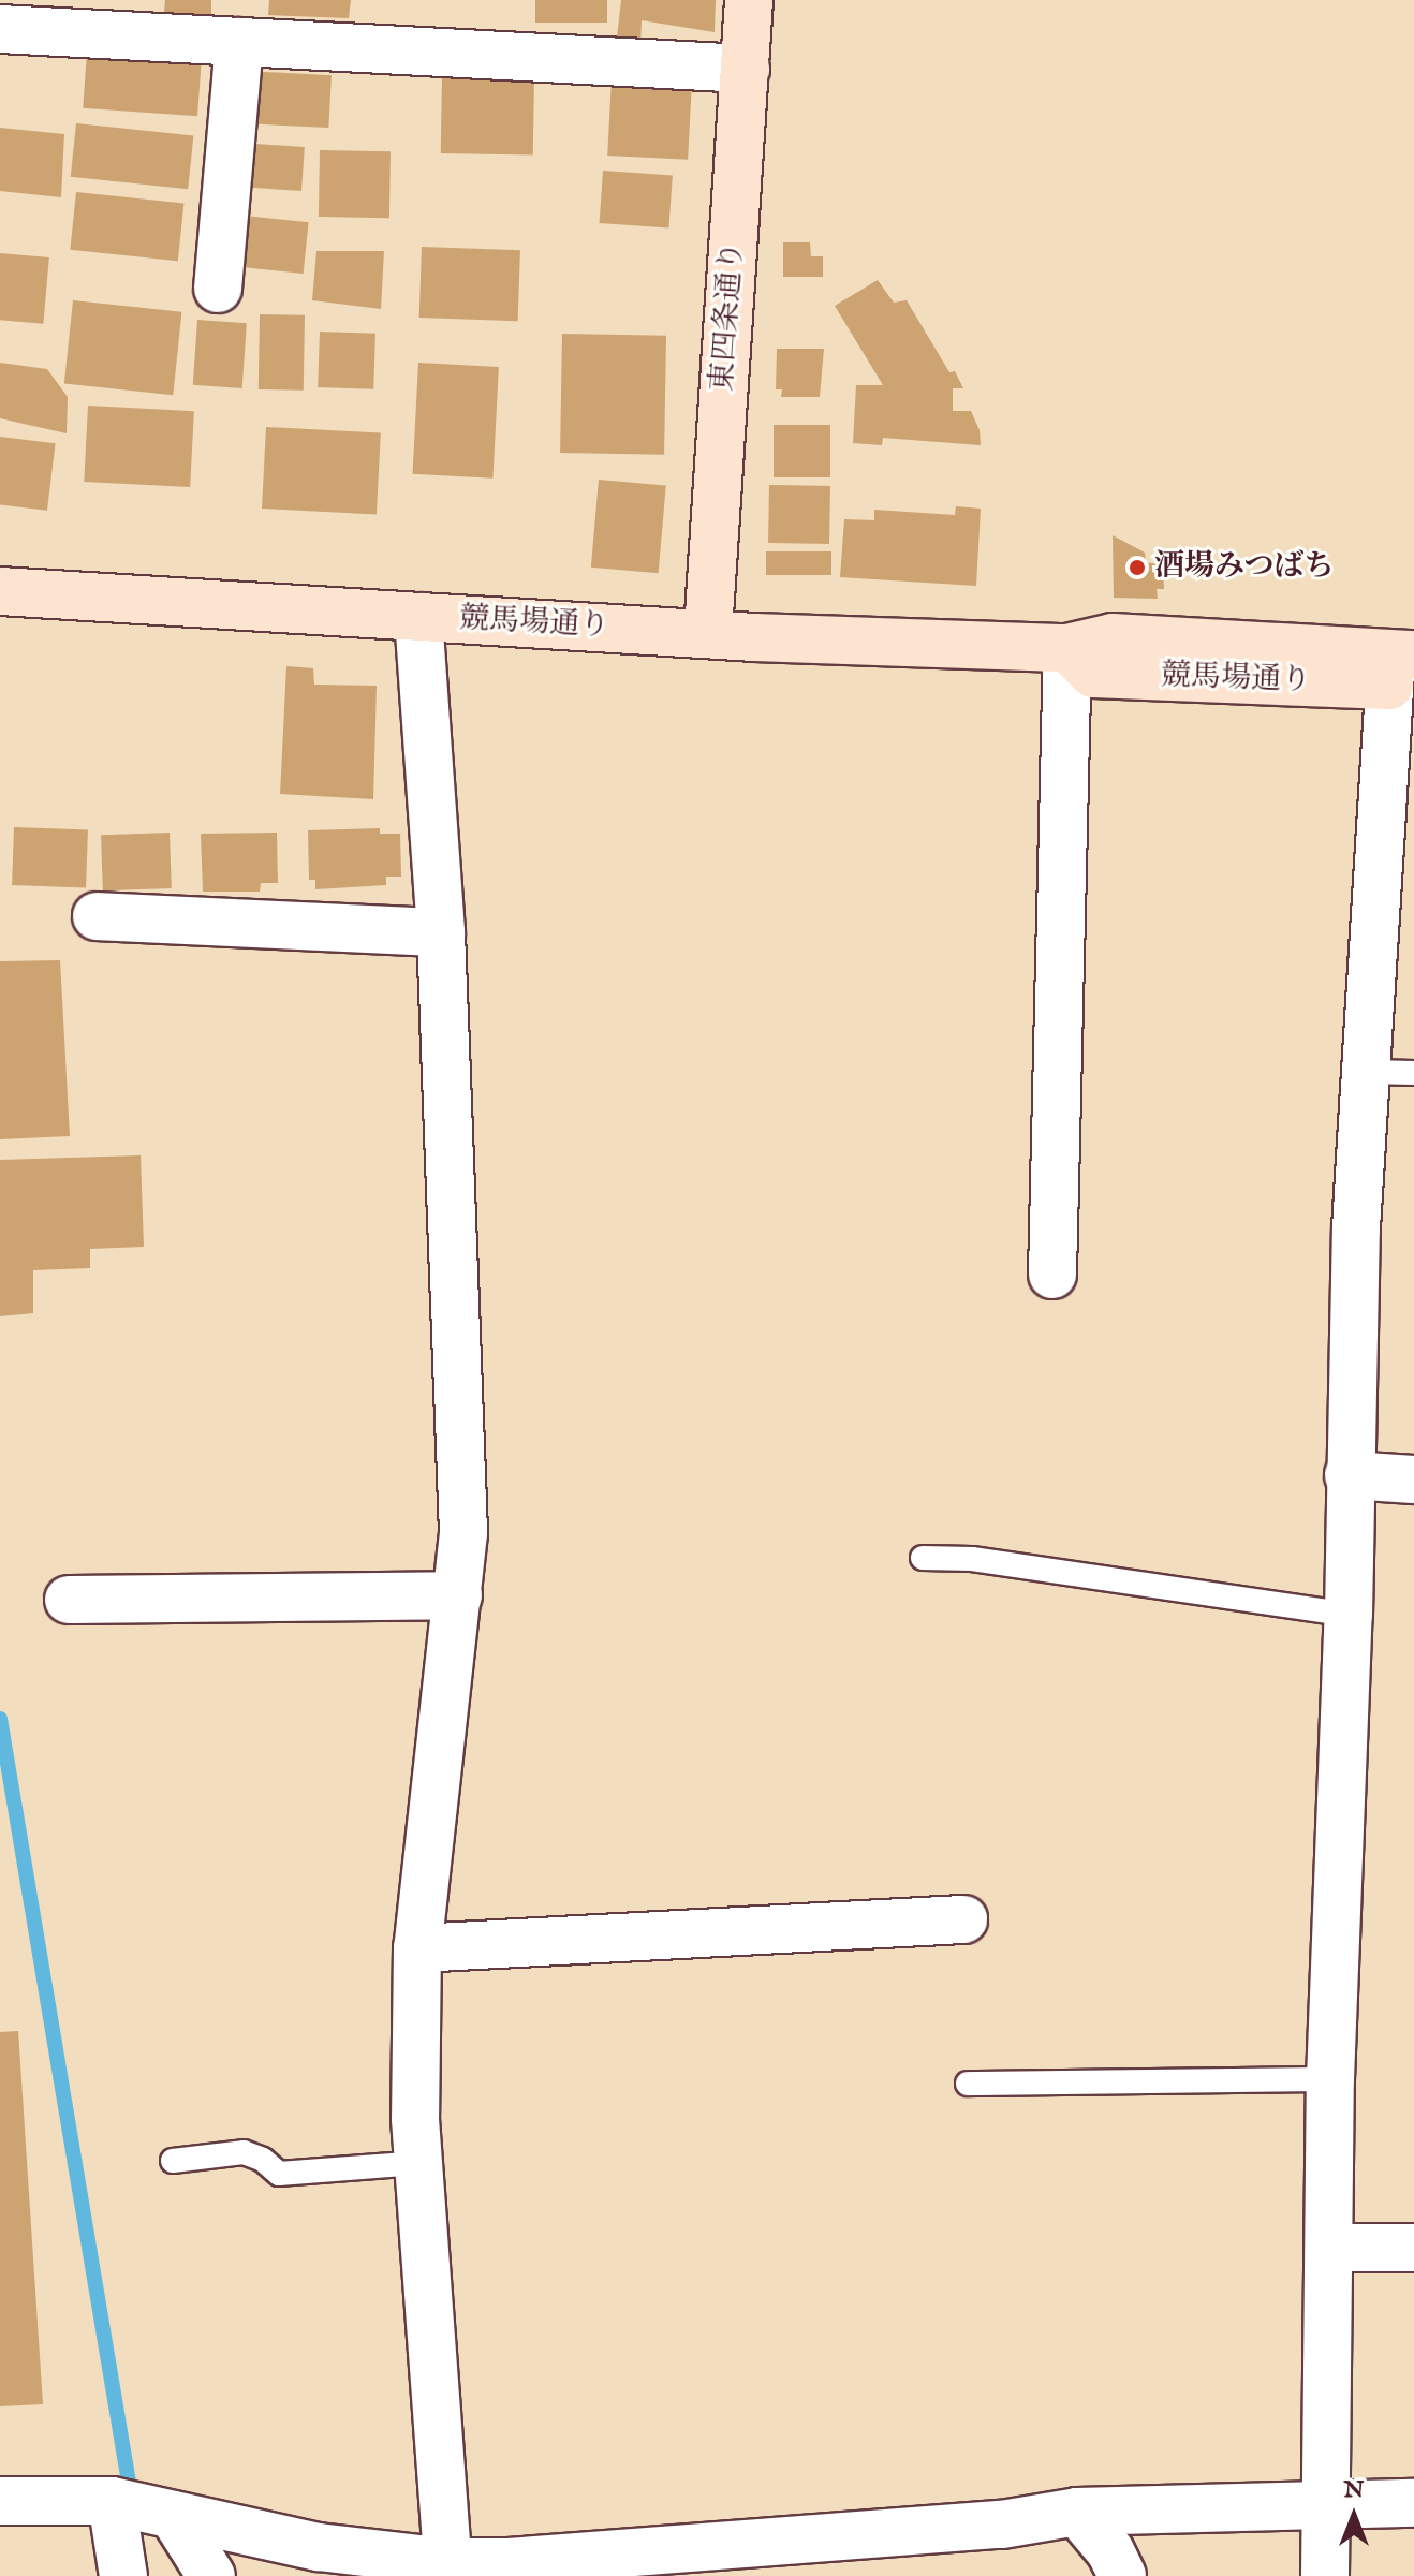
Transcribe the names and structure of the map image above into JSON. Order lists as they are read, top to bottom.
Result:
{
  "streets": {
    "street": ["東四条通り", "競馬場通り"]
  },
  "crossings": [
    ["東四条通り", "競馬場通り"]
  ],
  "places": ["酒場みつばち"],
  "north": "top"
}
